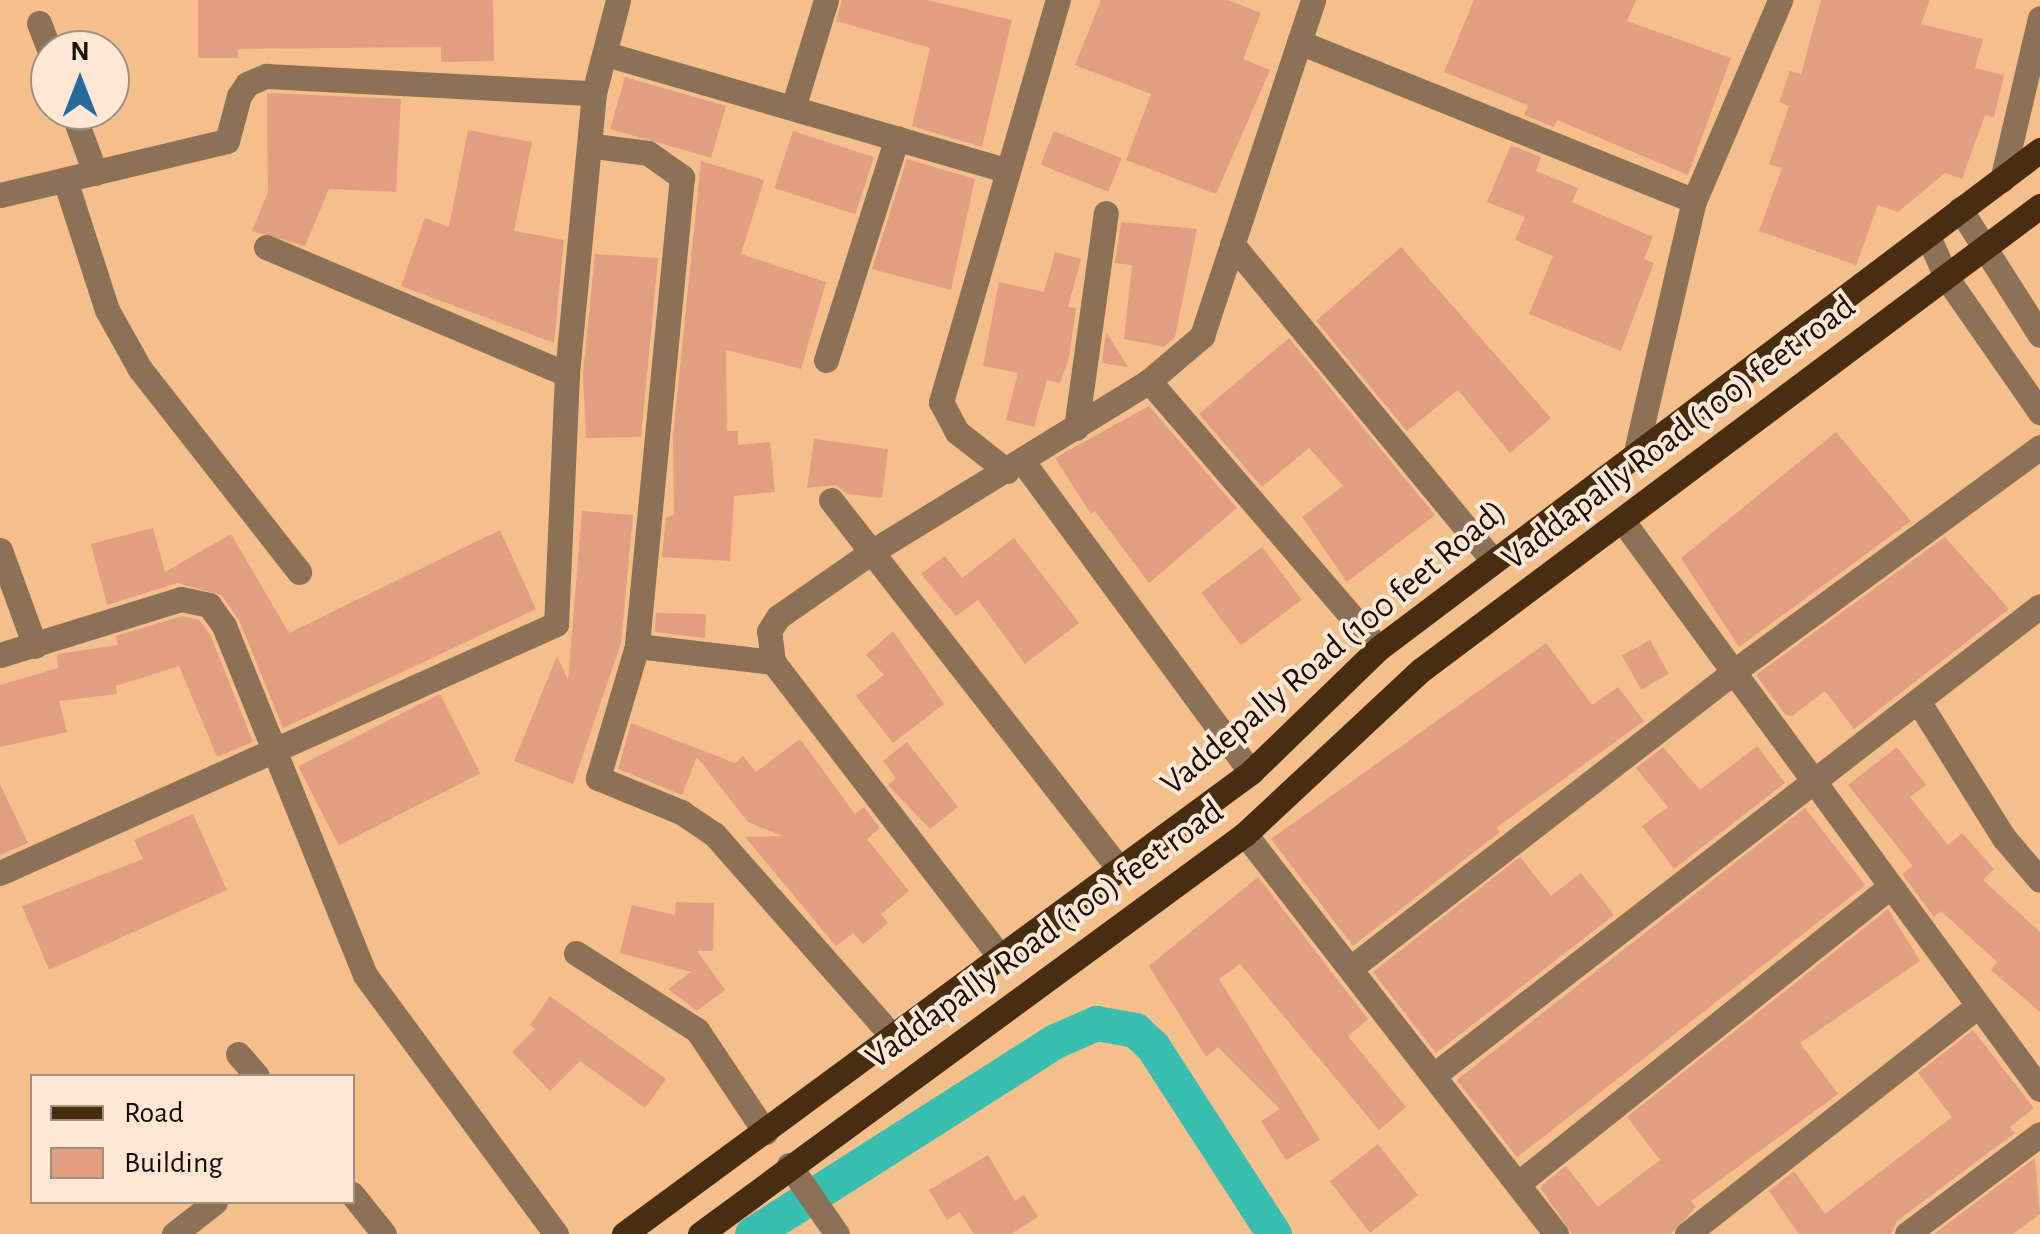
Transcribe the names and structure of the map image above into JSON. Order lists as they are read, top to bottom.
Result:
{
  "streets": {
    "main road": ["Vaddapally Road (100) feet road", "Vaddepally Road (100 feet Road)"]
  },
  "legend": ["Road", "Building"],
  "north": "top"
}
